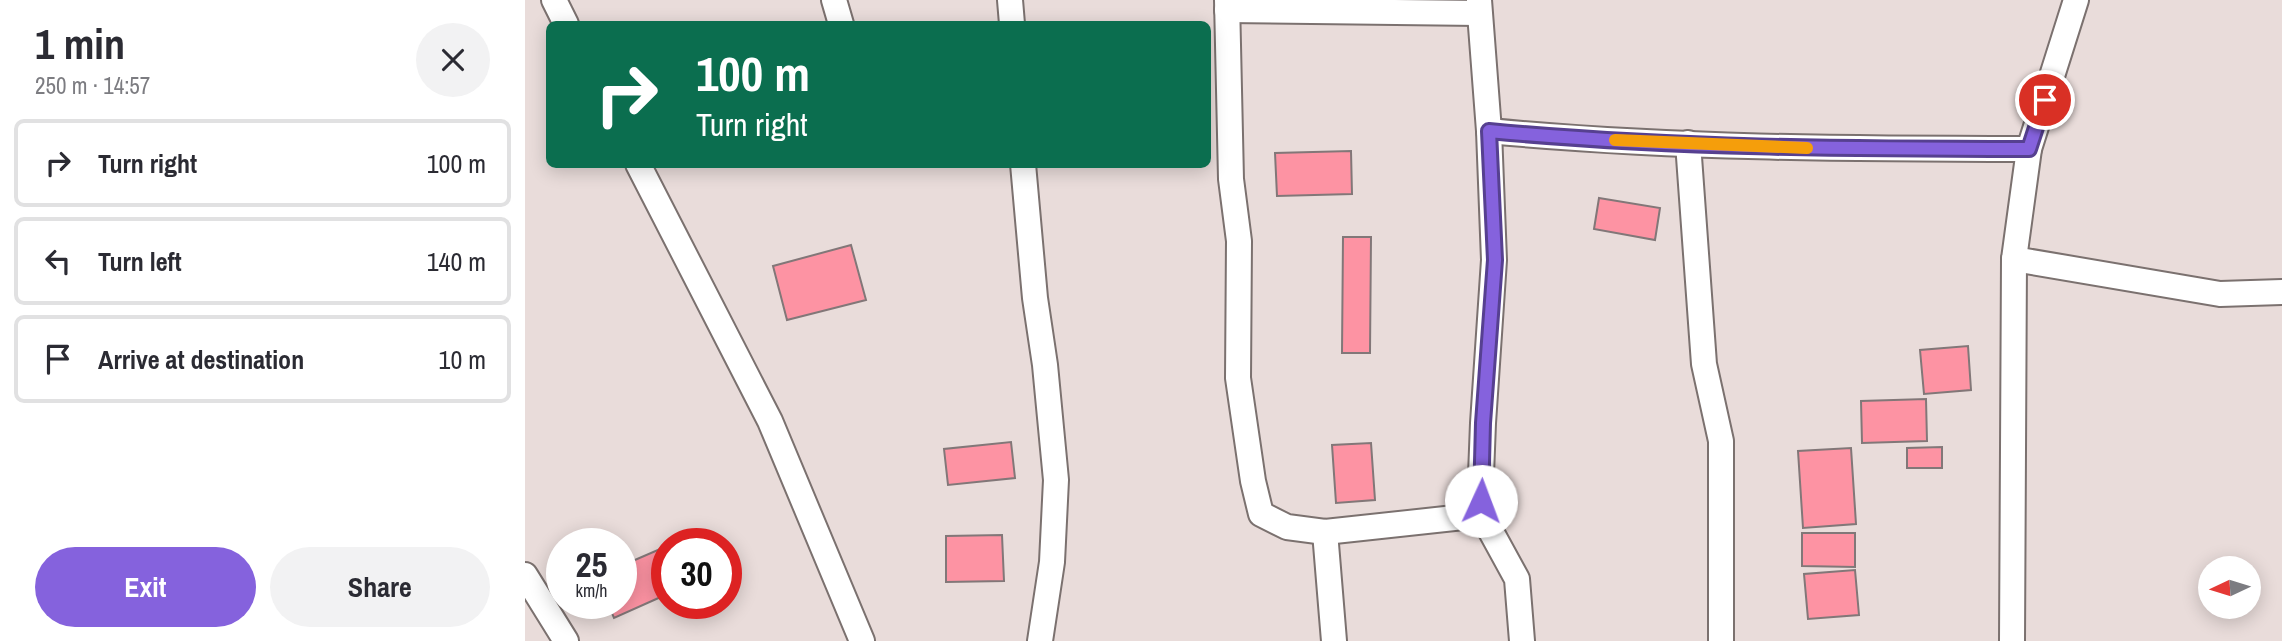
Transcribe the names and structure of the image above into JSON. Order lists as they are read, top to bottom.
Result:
{
  "north": "left",
  "page": {
    "heading": ["1 min", "250 m · 14:57"],
    "turn": ["100 m", "Turn right"],
    "list": [
      {
        "name": "Turn right",
        "value": "100 m"
      },
      {
        "name": "Turn left",
        "value": "140 m"
      },
      {
        "name": "Arrive at destination",
        "value": "10 m"
      }
    ],
    "speed": "25 km/h",
    "limit": "30",
    "buttons": ["Exit", "Share"]
  }
}
